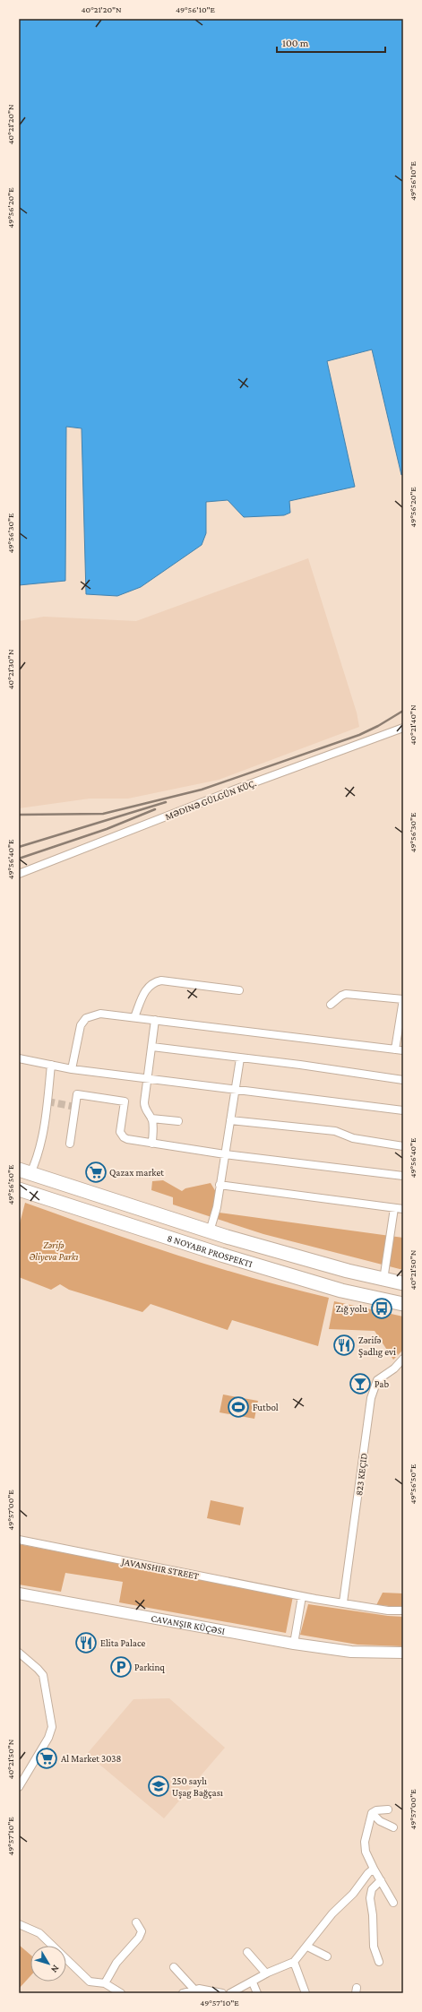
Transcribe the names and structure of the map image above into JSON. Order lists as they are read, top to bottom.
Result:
{
  "streets": {
    "highway": ["8 NOYABR PROSPEKTI"],
    "street": [
      "MƏDINƏ GÜLGÜN KÜÇ.",
      "823 KEÇID",
      "JAVANSHIR STREET",
      "CAVANŞIR KÜÇƏSI"
    ]
  },
  "parks": ["Zərifə Əliyeva Parkı"],
  "places": {
    "supermarket": ["Qazax market", "Al Market 3038"],
    "bus stop": ["Zığ yolu"],
    "restaurant": ["Zərifə Şadlıg evi", "Elita Palace"],
    "bar": ["Pab"],
    "sports": ["Futbol"],
    "parking": ["Parkinq"],
    "school or university": ["250 saylı Uşag Bağçası"]
  },
  "scale_bar": "100 m",
  "north": "bottom right",
  "coordinates": [
    "40°21'20\"N",
    "49°56'10\"E",
    "49°56'20\"E",
    "49°56'30\"E",
    "40°21'30\"N",
    "40°21'40\"N",
    "49°56'40\"E",
    "49°56'50\"E",
    "40°21'50\"N",
    "49°57'00\"E",
    "49°57'10\"E"
  ]
}
